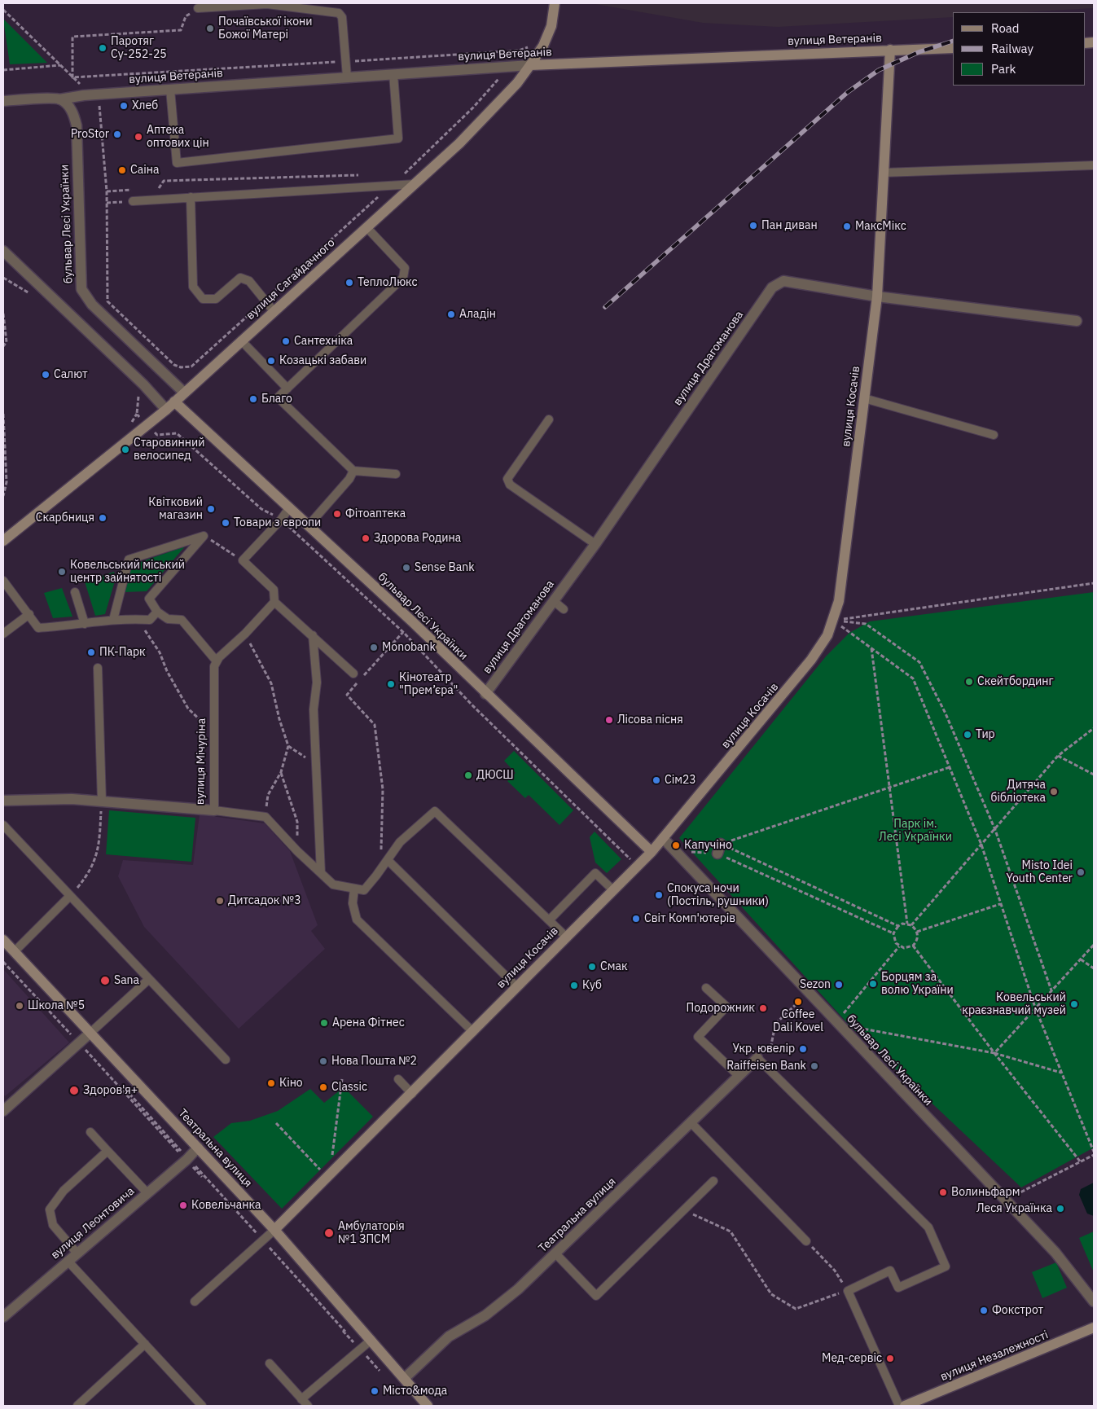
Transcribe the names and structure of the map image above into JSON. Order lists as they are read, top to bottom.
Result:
{
  "streets": {
    "street": [
      "вулиця Ветеранів",
      "бульвар Лесі Українки",
      "вулиця Сагайдачного",
      "вулиця Драгоманова",
      "вулиця Косачів",
      "вулиця Мічуріна",
      "Театральна вулиця",
      "вулиця Леонтовича",
      "вулиця Незалежності"
    ]
  },
  "crossings": [
    ["вулиця Ветеранів", "бульвар Лесі Українки"],
    ["вулиця Ветеранів", "вулиця Сагайдачного"],
    ["вулиця Ветеранів", "вулиця Косачів"],
    ["бульвар Лесі Українки", "вулиця Сагайдачного"],
    ["бульвар Лесі Українки", "вулиця Драгоманова"],
    ["бульвар Лесі Українки", "вулиця Косачів"],
    ["вулиця Драгоманова", "вулиця Косачів"],
    ["вулиця Косачів", "Театральна вулиця"],
    ["Театральна вулиця", "вулиця Леонтовича"]
  ],
  "parks": ["Парк ім. Лесі Українки"],
  "places": [
    "Почаївської ікони Божої Матері",
    "Паротяг Су-252-25",
    "Хлеб",
    "ProStor",
    "Аптека оптових цін",
    "Саіна",
    "Пан диван",
    "МаксМікс",
    "ТеплоЛюкс",
    "Аладін",
    "Сантехніка",
    "Козацькі забави",
    "Салют",
    "Благо",
    "Старовинний велосипед",
    "Квітковий магазин",
    "Фітоаптека",
    "Скарбниця",
    "Товари з європи",
    "Здорова Родина",
    "Sense Bank",
    "Ковельський міський центр зайнятості",
    "Monobank",
    "ПК-Парк",
    "Скейтбординг",
    "Кінотеатр \"Прем’єра\"",
    "Лісова пісня",
    "Тир",
    "ДЮСШ",
    "Сім23",
    "Дитяча бібліотека",
    "Капучіно",
    "Misto Idei Youth Center",
    "Спокуса ночи (Постіль, рушники)",
    "Дитсадок №3",
    "Світ Комп'ютерів",
    "Смак",
    "Sana",
    "Борцям за волю України",
    "Sezon",
    "Куб",
    "Coffee Dali Kovel",
    "Ковельський краєзнавчий музей",
    "Школа №5",
    "Подорожник",
    "Арена Фітнес",
    "Укр. ювелір",
    "Нова Пошта №2",
    "Raiffeisen Bank",
    "Кіно",
    "Classic",
    "Здоров'я+",
    "Волиньфарм",
    "Ковельчанка",
    "Леся Українка",
    "Амбулаторія №1 ЗПСМ",
    "Фокстрот",
    "Мед-сервіс",
    "Місто&мода"
  ],
  "legend": ["Road", "Railway", "Park"]
}
